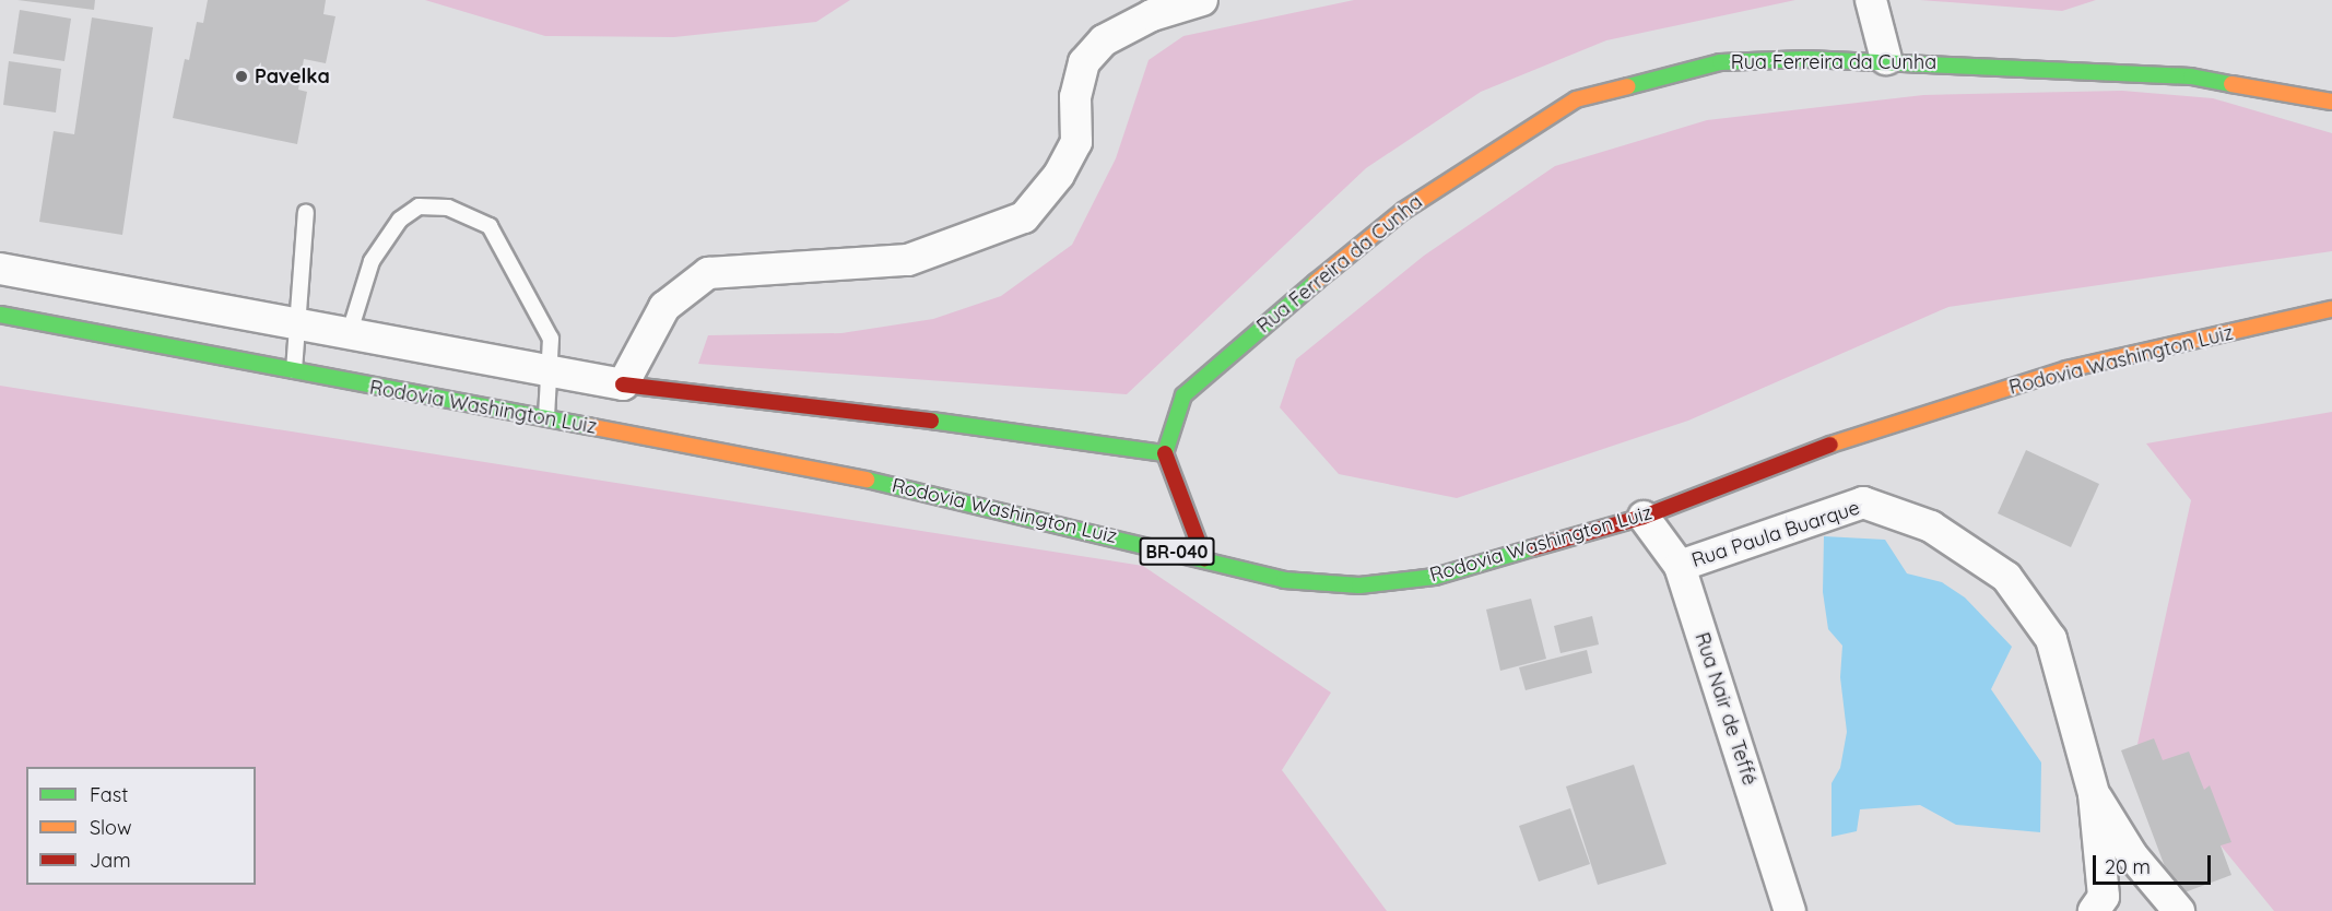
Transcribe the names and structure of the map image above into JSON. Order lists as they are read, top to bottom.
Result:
{
  "streets": {
    "main road": ["Rua Ferreira da Cunha", "Rodovia Washington Luiz", "BR-040"],
    "street": ["Rua Paula Buarque", "Rua Nair de Teffé"]
  },
  "crossings": [
    ["Rodovia Washington Luiz", "Rua Nair de Teffé"],
    ["Rua Paula Buarque", "Rua Nair de Teffé"]
  ],
  "places": ["Pavelka"],
  "legend": ["Fast", "Slow", "Jam"],
  "scale_bar": "20 m"
}
